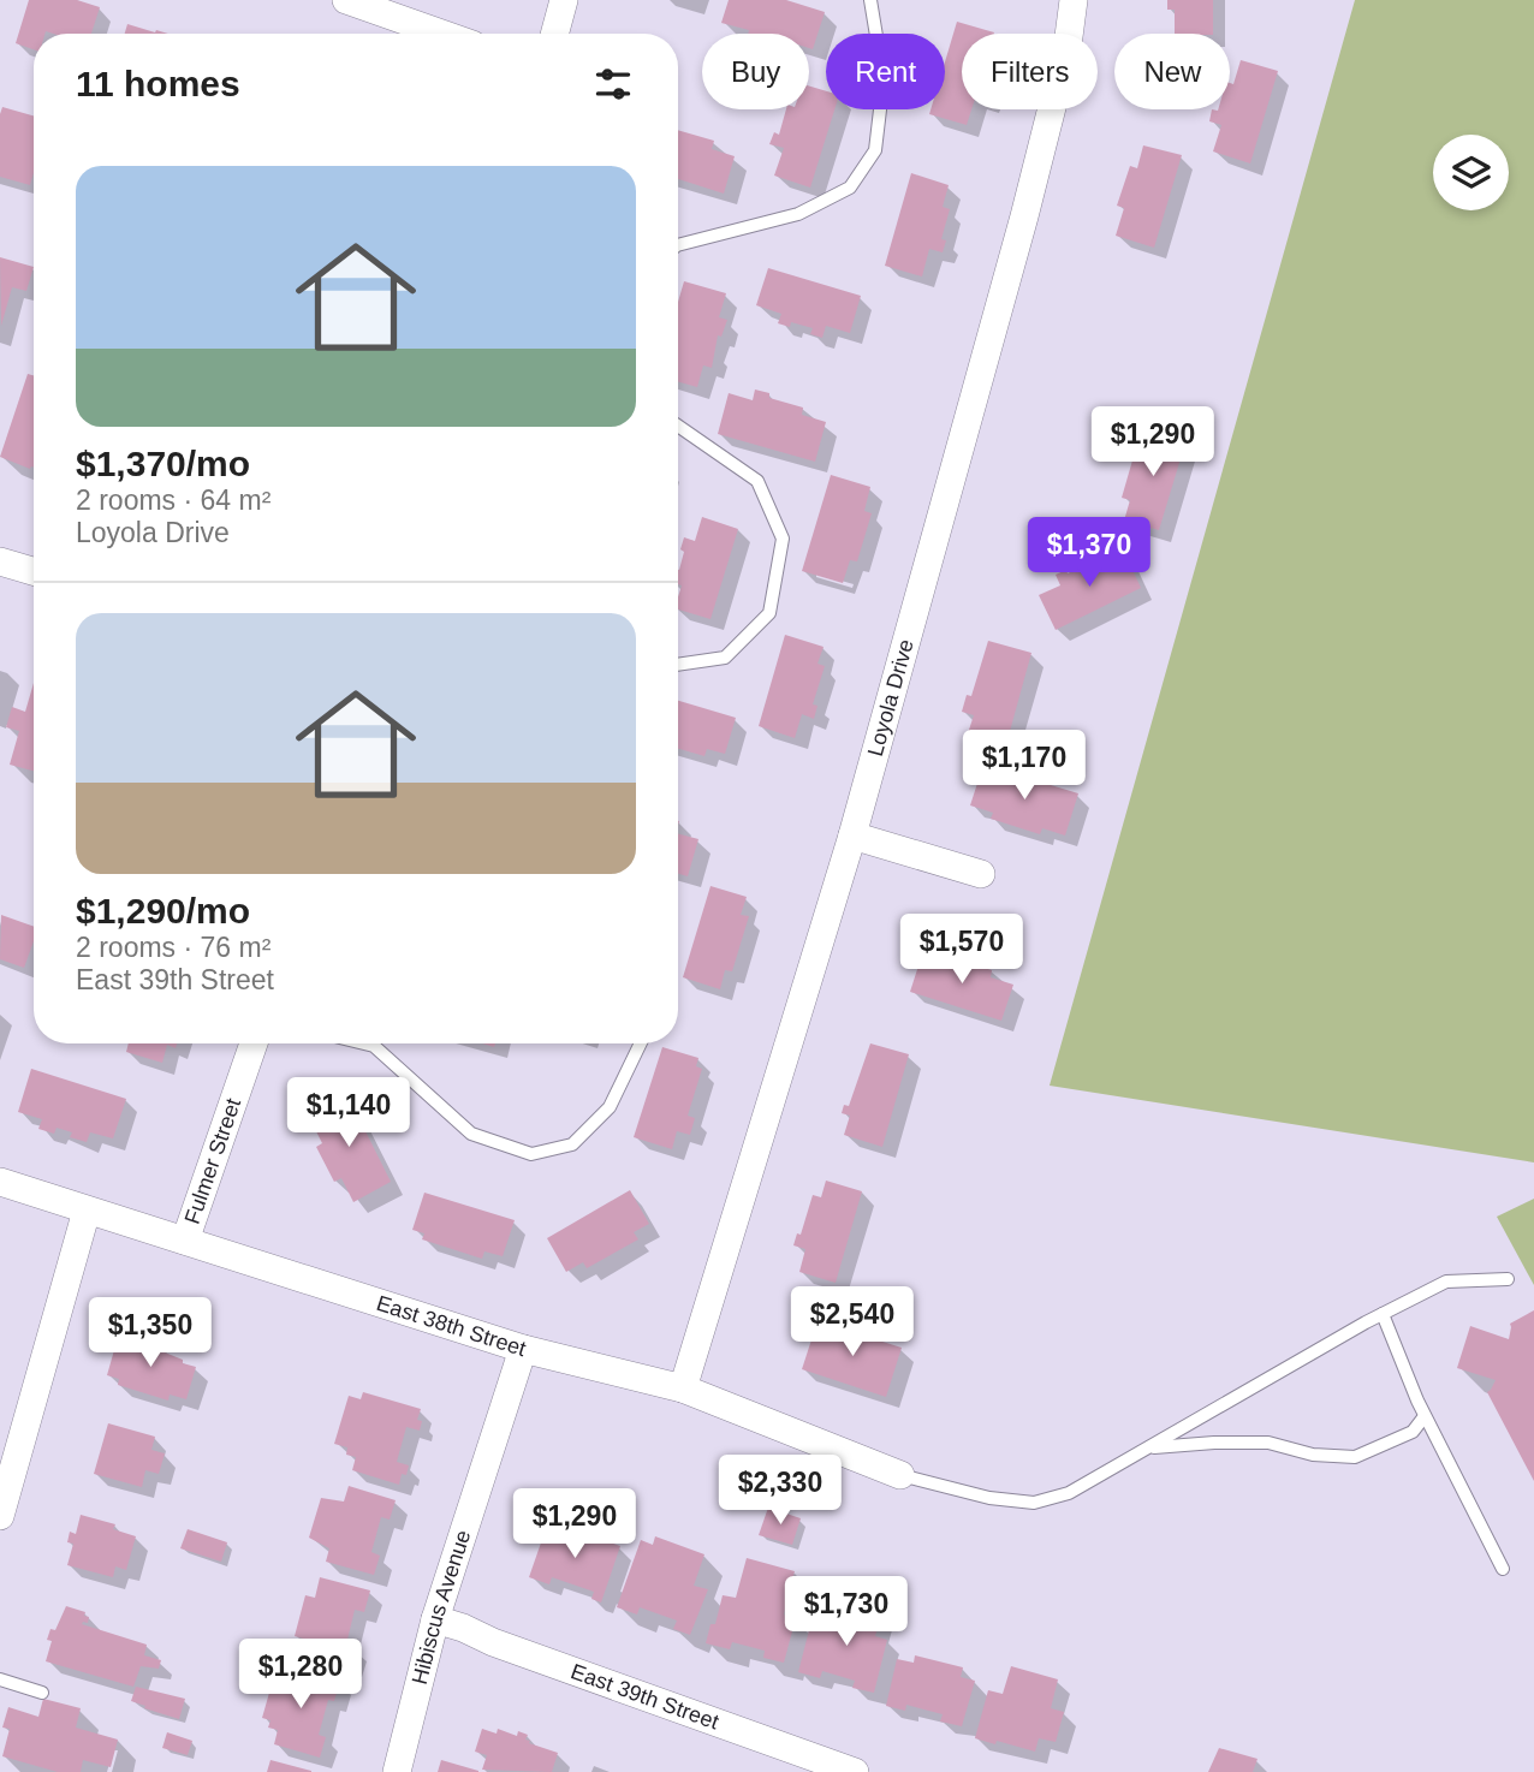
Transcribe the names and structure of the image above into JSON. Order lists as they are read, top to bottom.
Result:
{
  "streets": {
    "street": [
      "Loyola Drive",
      "Fulmer Street",
      "East 38th Street",
      "Hibiscus Avenue",
      "East 39th Street"
    ]
  },
  "crossings": [
    ["Loyola Drive", "East 38th Street"],
    ["Fulmer Street", "East 38th Street"],
    ["East 38th Street", "Hibiscus Avenue"],
    ["Hibiscus Avenue", "East 39th Street"]
  ],
  "page": {
    "chip": [
      "Buy",
      "Rent",
      "Filters",
      "New"
    ],
    "heading": "11 homes",
    "list": [
      {
        "name": "$1,370/mo",
        "note": "2 rooms · 64 m² · Loyola Drive"
      },
      {
        "name": "$1,290/mo",
        "note": "2 rooms · 76 m² · East 39th Street"
      }
    ],
    "price": [
      "$1,290",
      "$1,370",
      "$1,170",
      "$1,570",
      "$1,140",
      "$2,540",
      "$1,350",
      "$2,330",
      "$1,290",
      "$1,730",
      "$1,280"
    ]
  }
}
